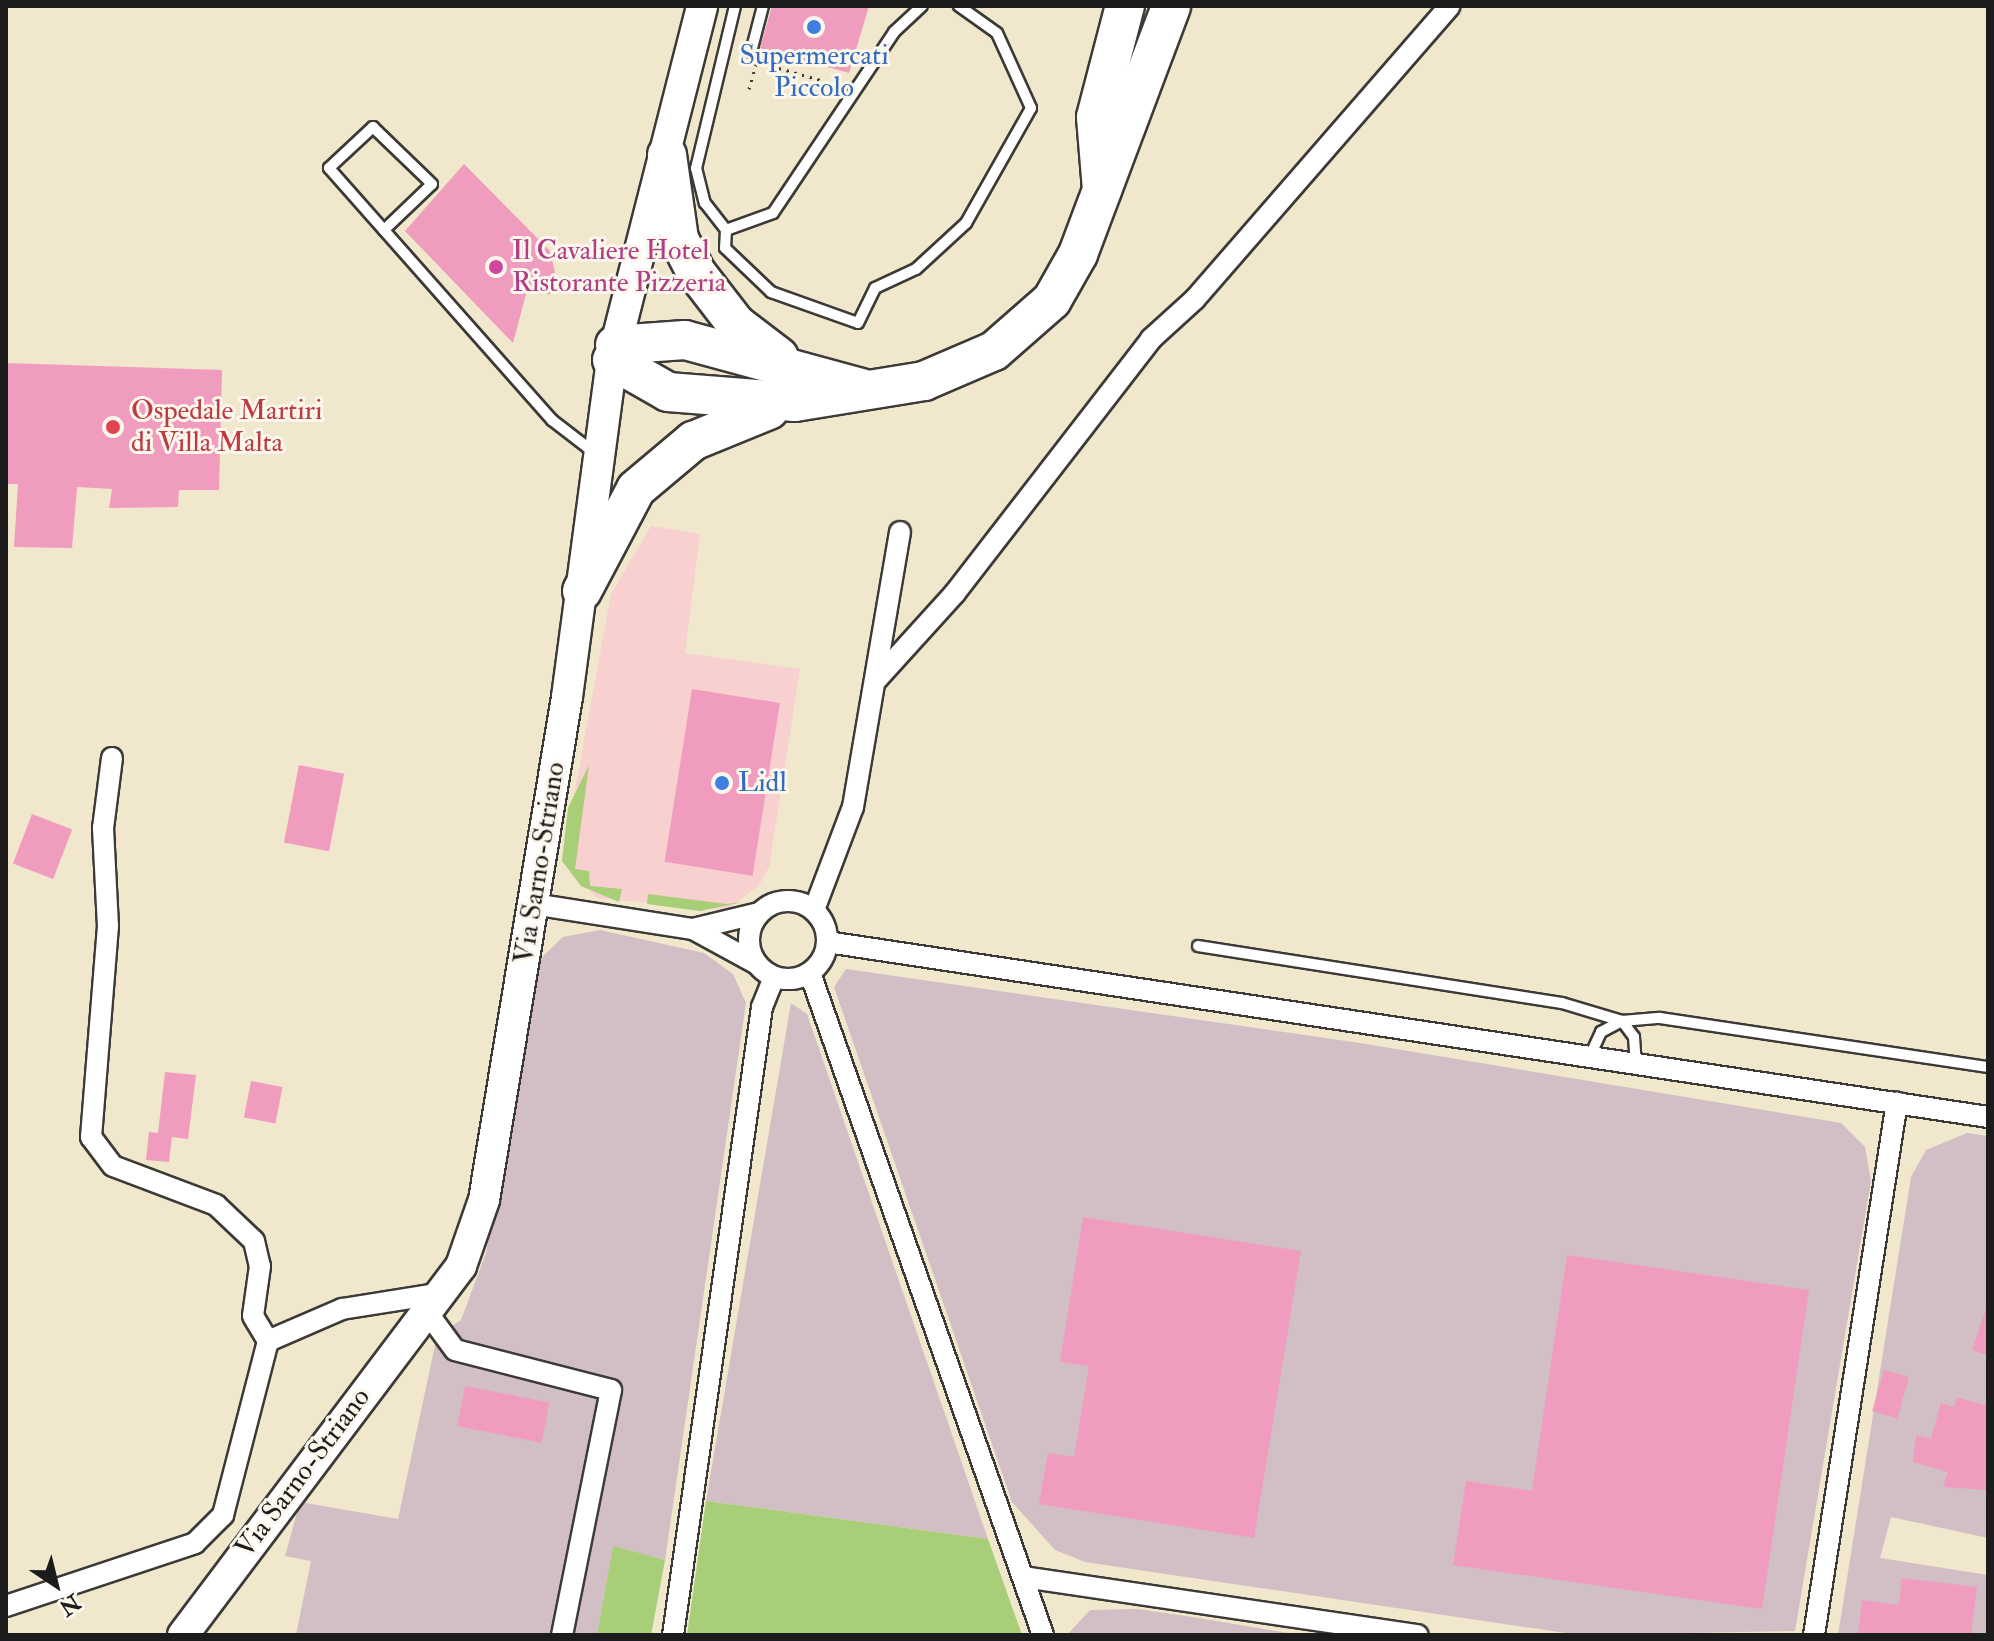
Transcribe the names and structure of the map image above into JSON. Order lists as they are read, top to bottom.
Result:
{
  "streets": {
    "main road": ["Via Sarno-Striano"]
  },
  "places": [
    "Supermercati Piccolo",
    "Il Cavaliere Hotel Ristorante Pizzeria",
    "Ospedale Martiri di Villa Malta",
    "Lidl"
  ],
  "north": "bottom right"
}
